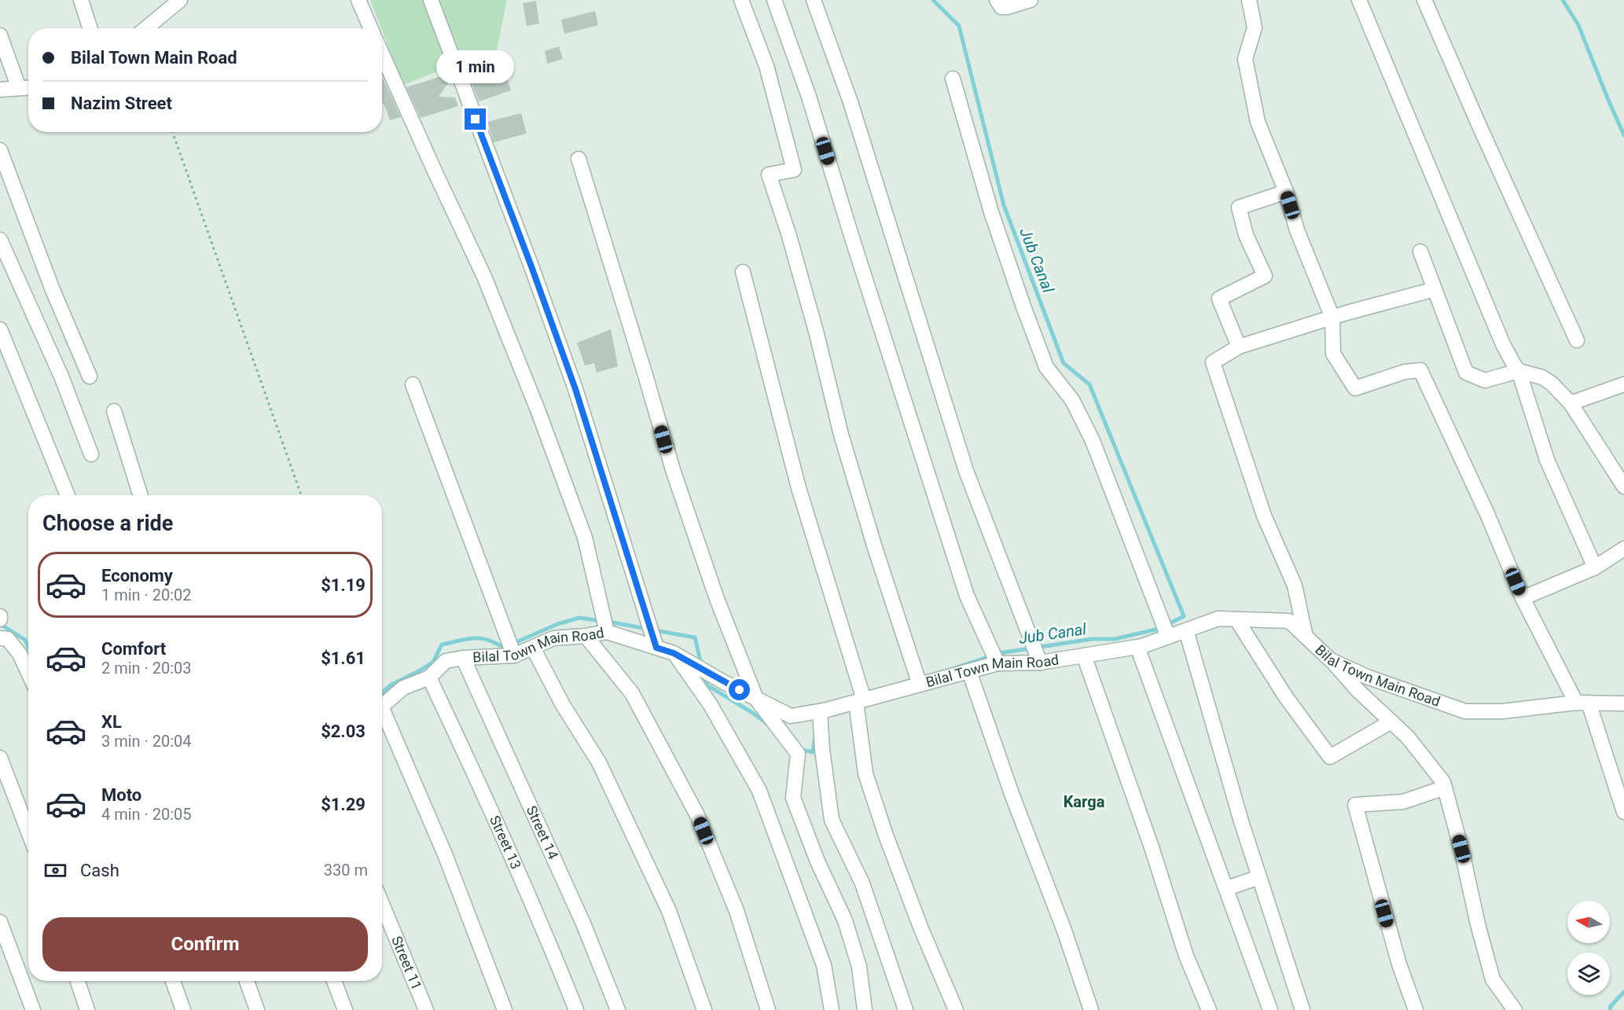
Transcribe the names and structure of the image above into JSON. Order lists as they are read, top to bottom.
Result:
{
  "streets": {
    "street": [
      "Bilal Town Main Road",
      "Street 14",
      "Street 13",
      "Street 11"
    ]
  },
  "crossings": [
    ["Bilal Town Main Road", "Street 14"],
    ["Bilal Town Main Road", "Street 13"]
  ],
  "districts": ["Karga"],
  "water": ["Jub Canal"],
  "north": "left",
  "page": {
    "banner": ["Bilal Town Main Road", "Nazim Street"],
    "bubble": "1 min",
    "heading": "Choose a ride",
    "list": [
      {
        "name": "Economy",
        "note": "1 min · 20:02",
        "value": "$1.19"
      },
      {
        "name": "Comfort",
        "note": "2 min · 20:03",
        "value": "$1.61"
      },
      {
        "name": "XL",
        "note": "3 min · 20:04",
        "value": "$2.03"
      },
      {
        "name": "Moto",
        "note": "4 min · 20:05",
        "value": "$1.29"
      }
    ],
    "pay": ["Cash", "330 m"],
    "buttons": "Confirm"
  }
}
